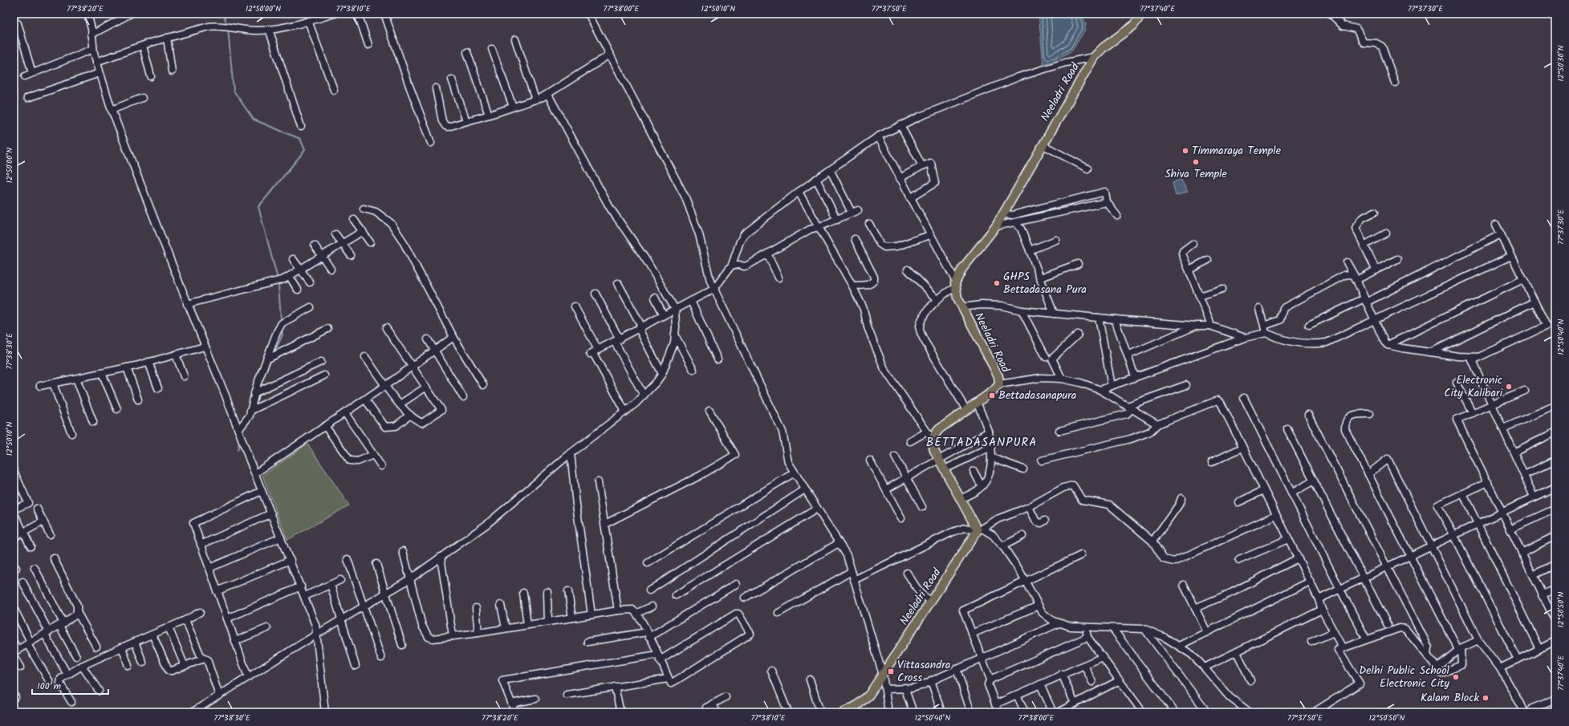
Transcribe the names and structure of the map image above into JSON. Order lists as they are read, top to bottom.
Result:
{
  "streets": {
    "main road": ["Neeladri Road"]
  },
  "districts": ["BETTADASANPURA"],
  "places": {
    "other": [
      "Timmaraya Temple",
      "Shiva Temple",
      "GHPS Bettadasana Pura",
      "Electronic City Kalibari",
      "Delhi Public School Electronic City",
      "Kalam Block"
    ],
    "transit": ["Bettadasanapura", "Vittasandra Cross"]
  },
  "scale_bar": "100 m",
  "coordinates": [
    "77°38'20\"E",
    "12°50'00\"N",
    "77°38'10\"E",
    "77°38'00\"E",
    "12°50'10\"N",
    "77°37'50\"E",
    "77°37'40\"E",
    "77°37'30\"E",
    "12°50'30\"N",
    "12°50'40\"N",
    "77°38'30\"E",
    "12°50'50\"N"
  ]
}
